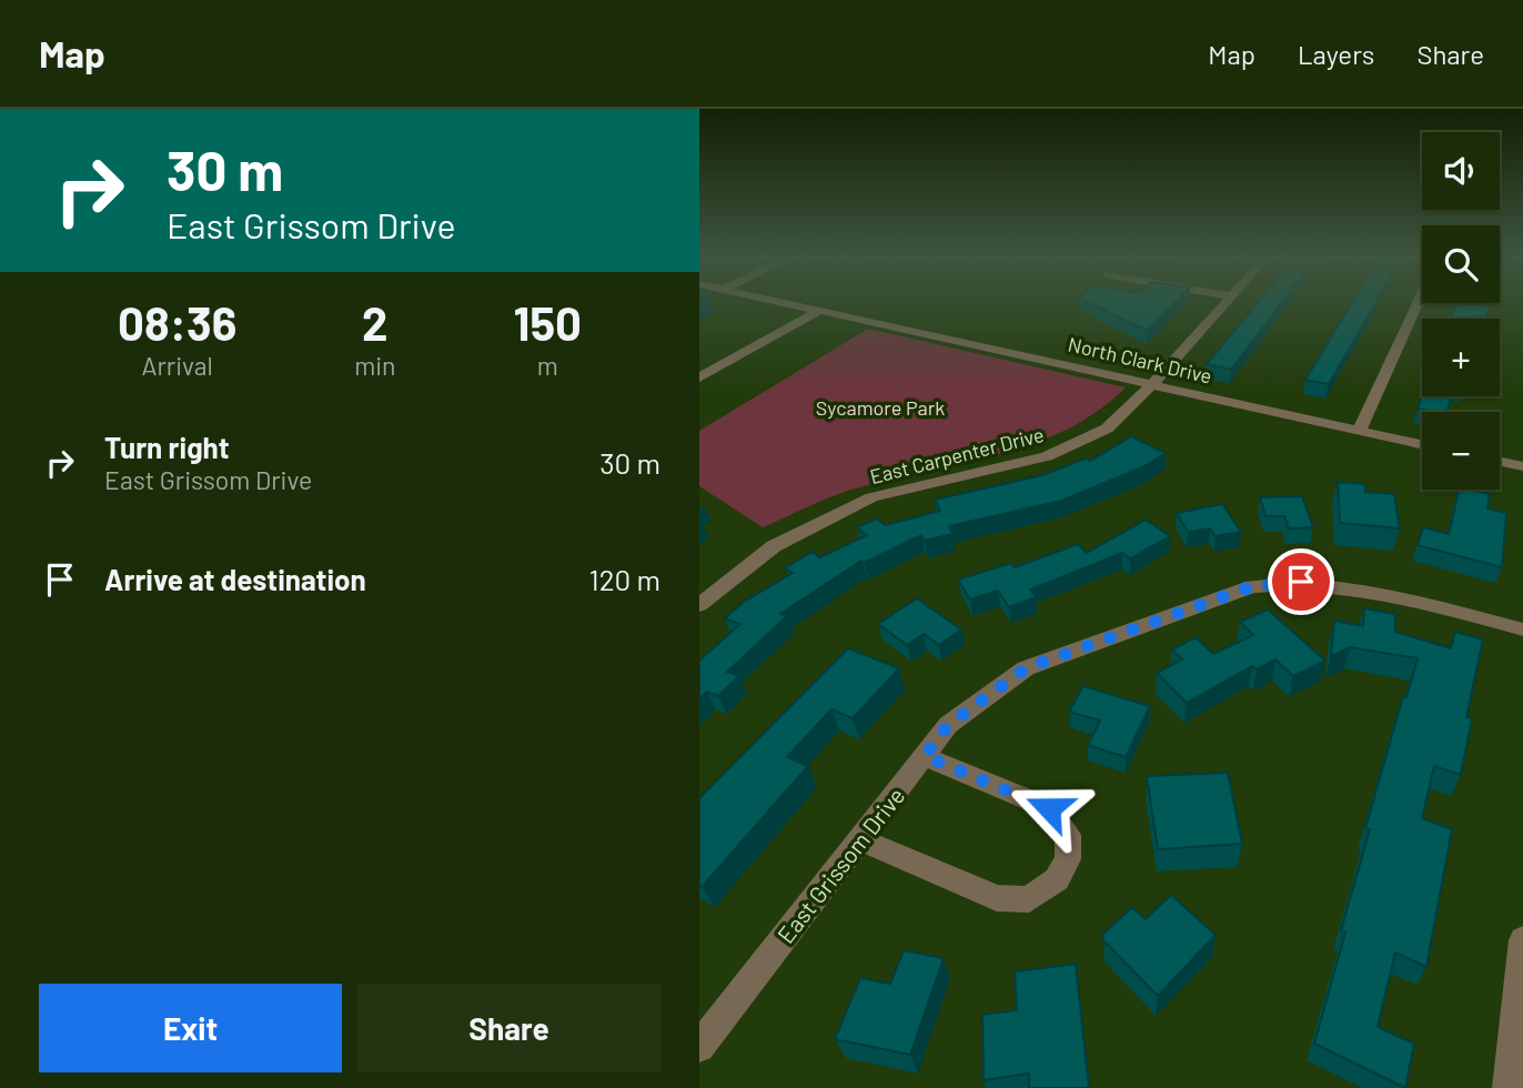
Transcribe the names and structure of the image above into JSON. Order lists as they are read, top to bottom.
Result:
{
  "streets": {
    "street": ["North Clark Drive", "East Carpenter Drive", "East Grissom Drive"]
  },
  "crossings": [
    ["North Clark Drive", "East Carpenter Drive"]
  ],
  "parks": ["Sycamore Park"],
  "page": {
    "header": "Map",
    "nav": ["Map", "Layers", "Share"],
    "turn": ["30 m", "East Grissom Drive"],
    "map_buttons": ["+", "−"],
    "eta": [
      "08:36",
      "Arrival",
      "2",
      "min",
      "150",
      "m"
    ],
    "list": [
      {
        "name": "Turn right",
        "note": "East Grissom Drive",
        "value": "30 m"
      },
      {
        "name": "Arrive at destination",
        "value": "120 m"
      }
    ],
    "buttons": ["Exit", "Share"]
  }
}
